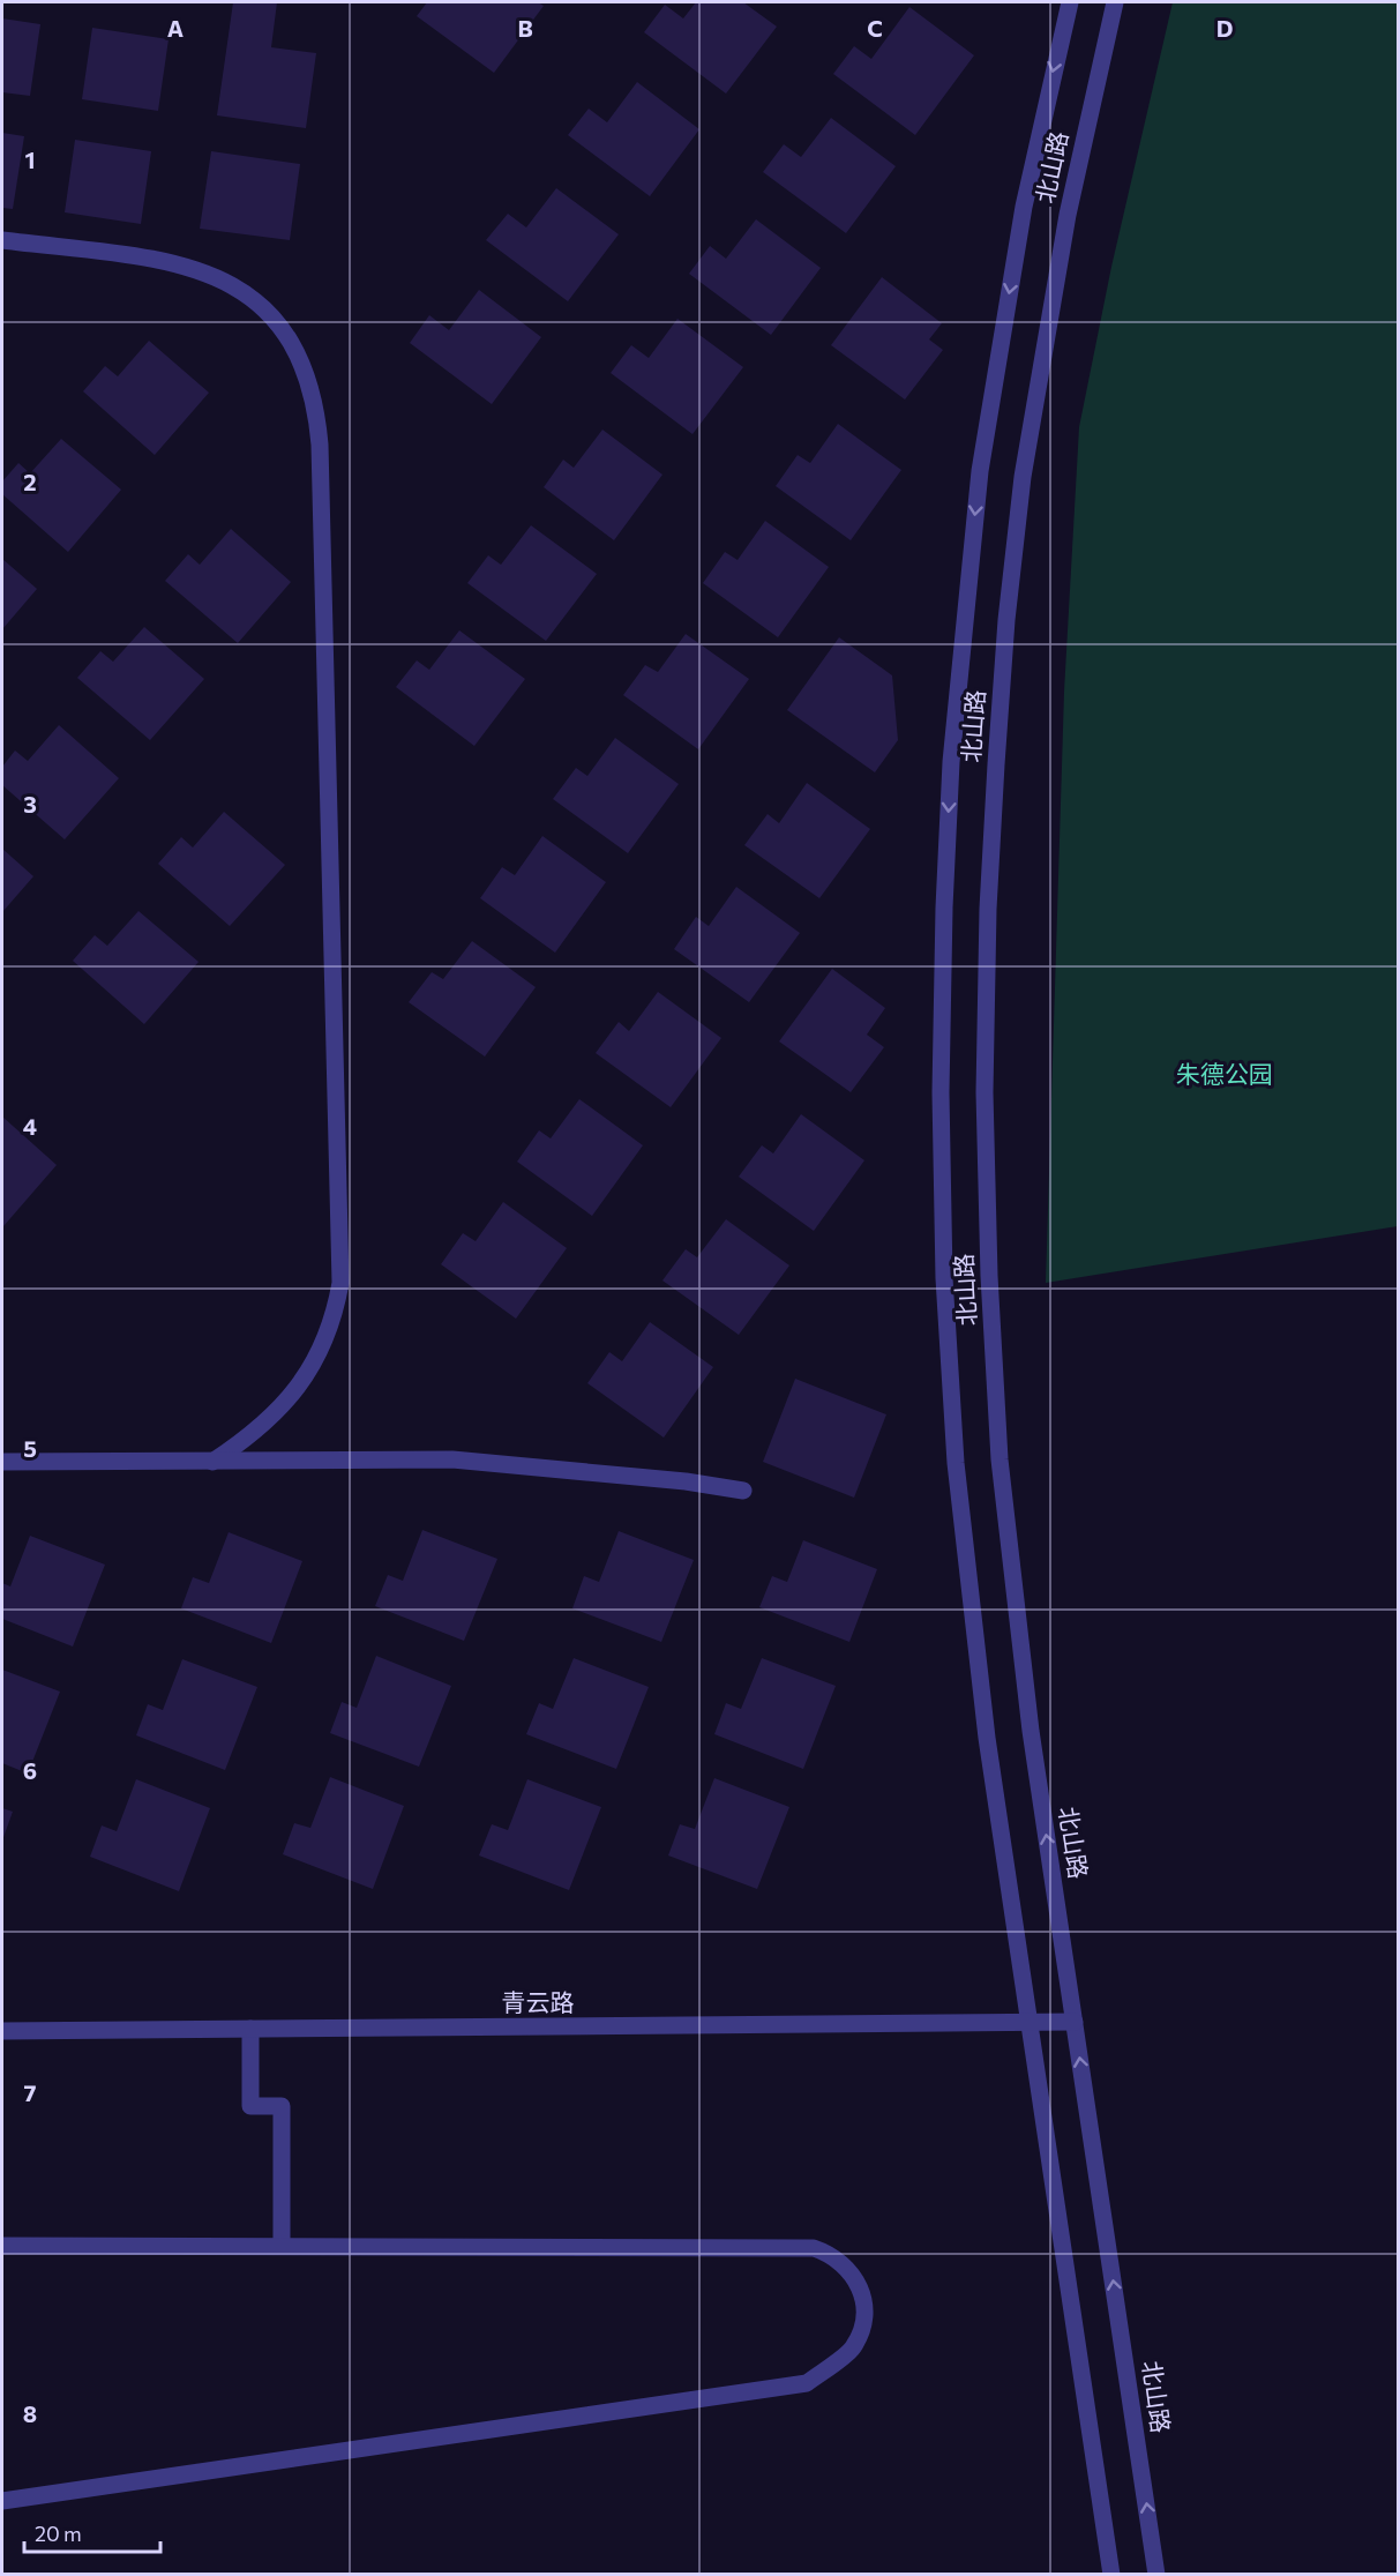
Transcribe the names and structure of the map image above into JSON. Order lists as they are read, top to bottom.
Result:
{
  "streets": {
    "street": ["北山路", "青云路"]
  },
  "crossings": [
    ["北山路", "青云路"]
  ],
  "parks": ["朱德公园"],
  "scale_bar": "20 m",
  "grid": {
    "columns": [
      "A",
      "B",
      "C",
      "D"
    ],
    "rows": [
      "1",
      "2",
      "3",
      "4",
      "5",
      "6",
      "7",
      "8"
    ]
  }
}
